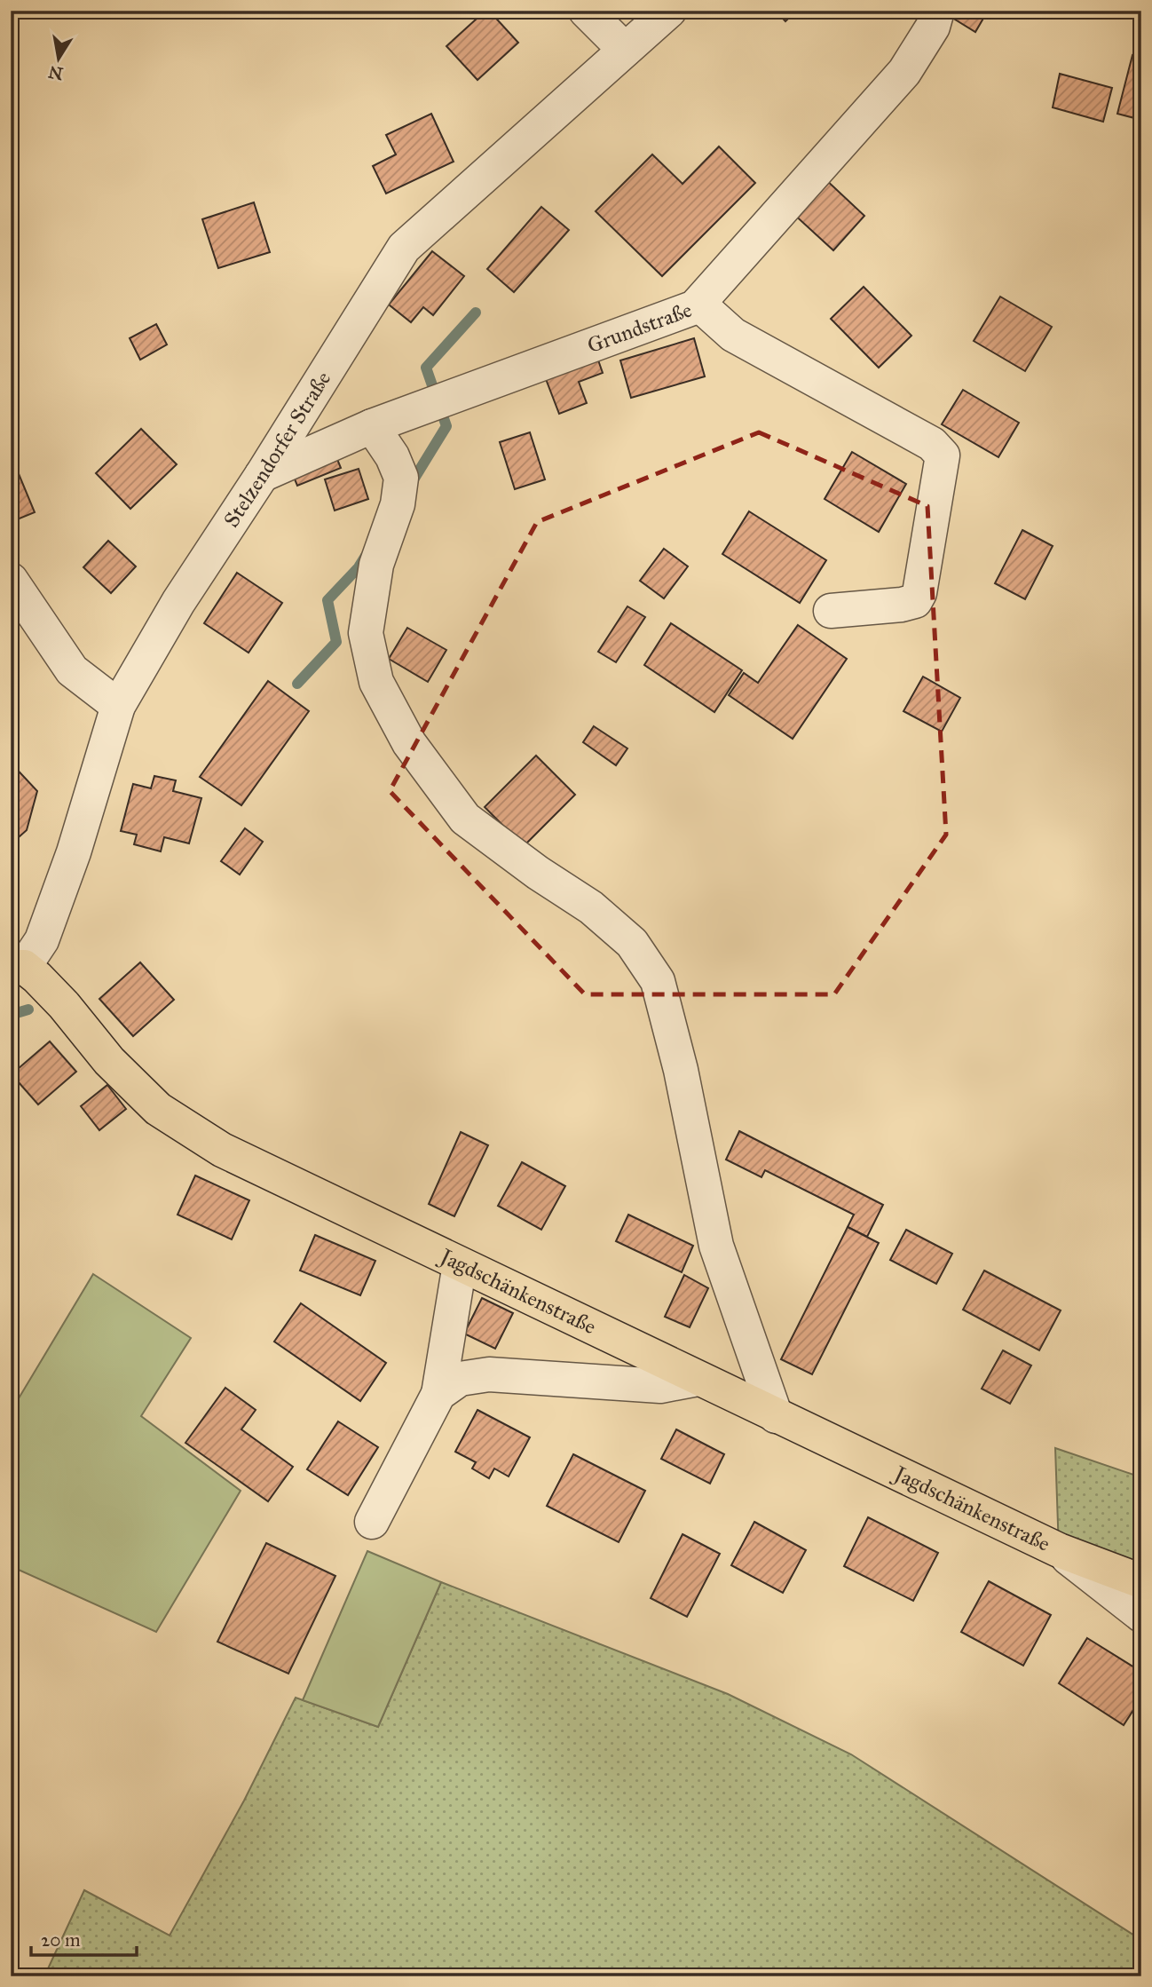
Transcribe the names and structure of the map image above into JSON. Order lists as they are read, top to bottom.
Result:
{
  "streets": {
    "main road": ["Jagdschänkenstraße"],
    "street": ["Grundstraße", "Stelzendorfer Straße"]
  },
  "crossings": [
    ["Grundstraße", "Stelzendorfer Straße"],
    ["Stelzendorfer Straße", "Jagdschänkenstraße"]
  ],
  "scale_bar": "20 m",
  "north": "bottom"
}
